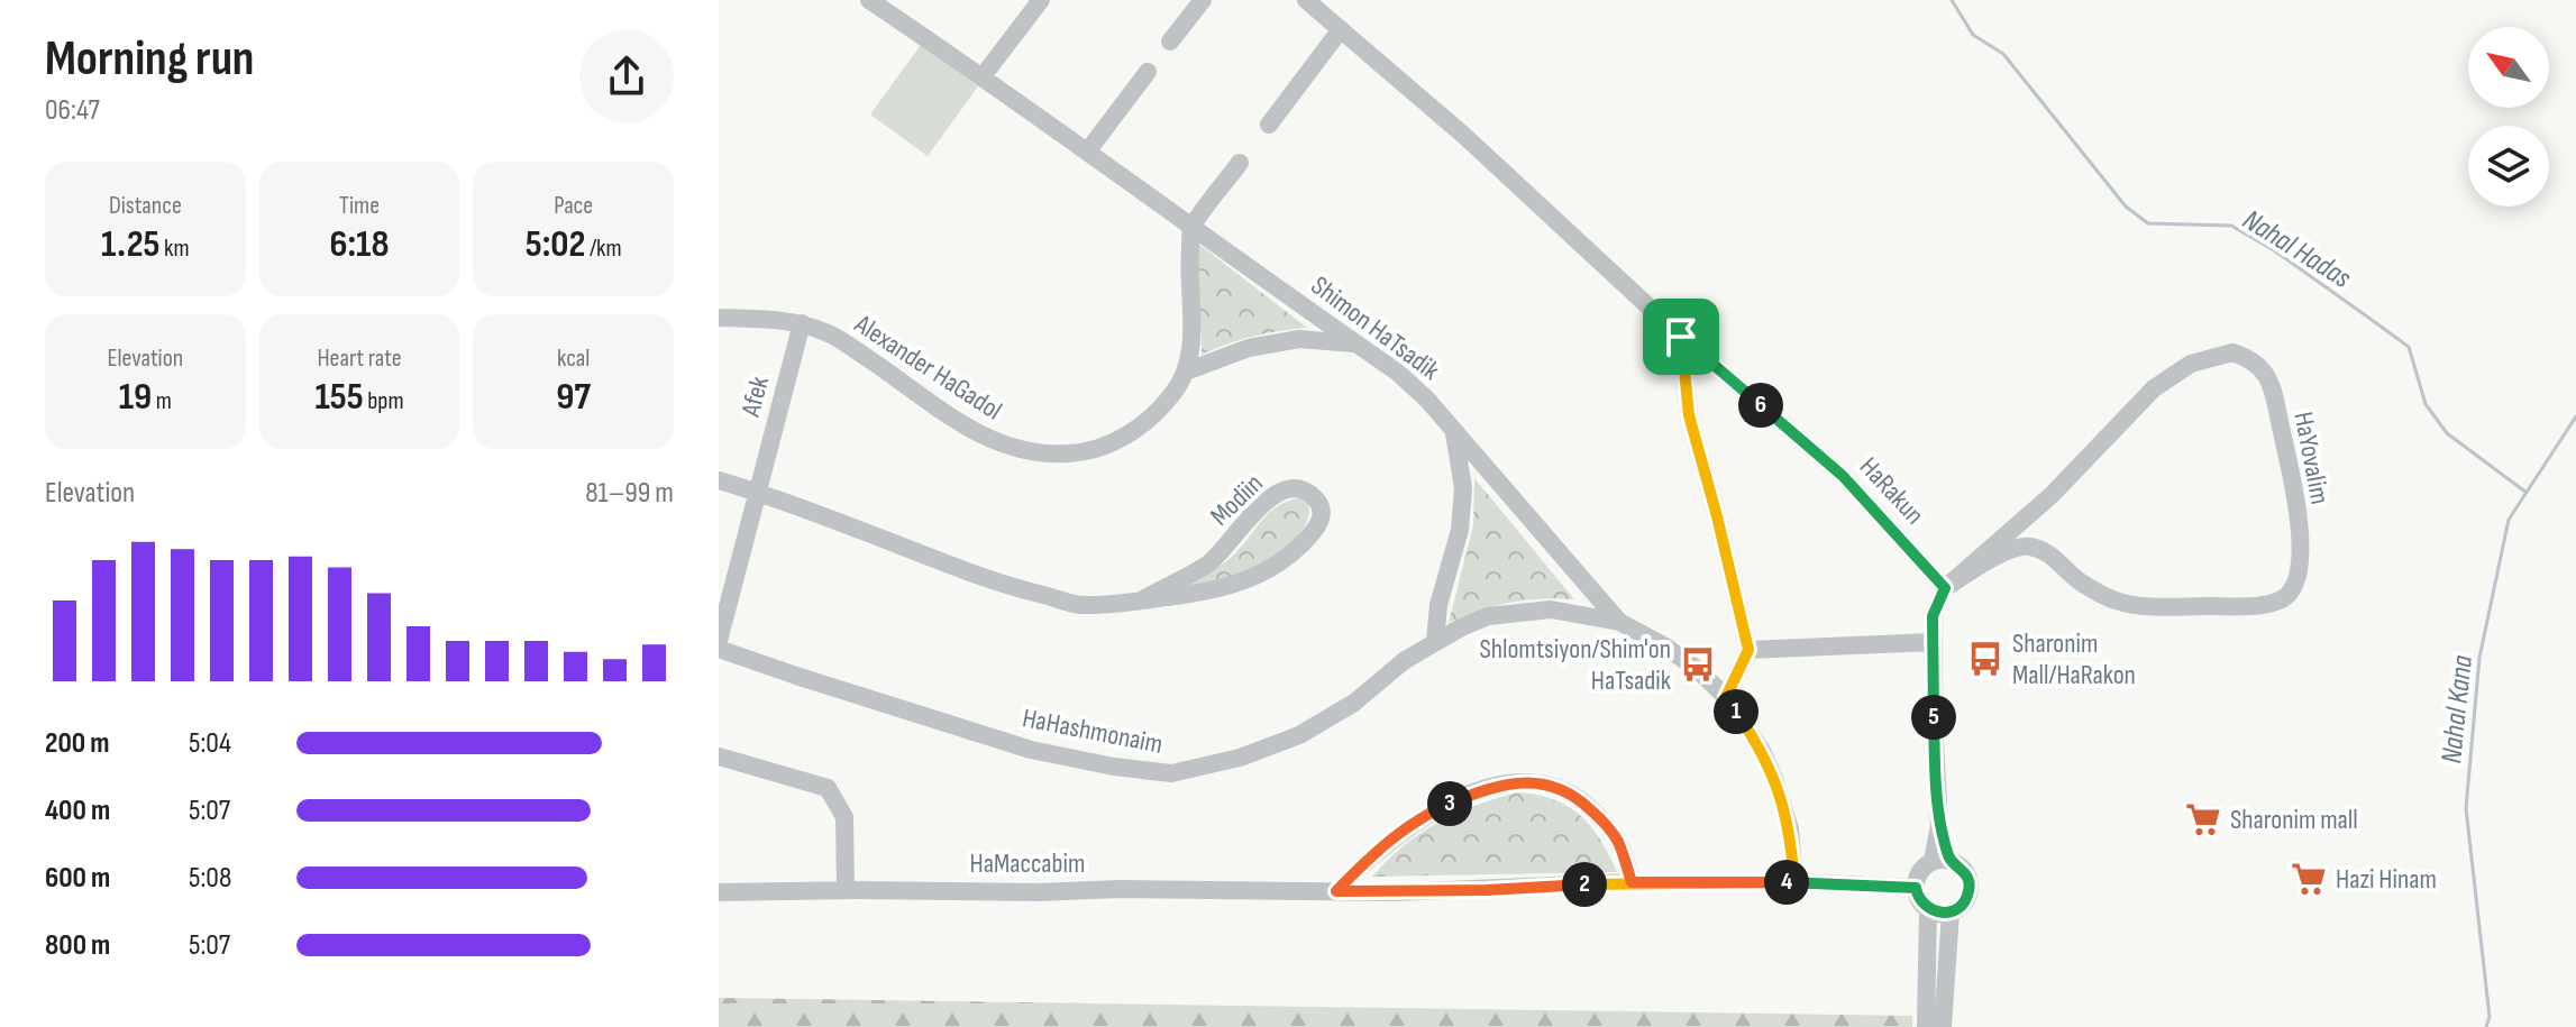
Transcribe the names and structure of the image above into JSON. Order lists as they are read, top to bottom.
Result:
{
  "streets": {
    "street": [
      "Shimon HaTsadik",
      "Alexander HaGadol",
      "Afek",
      "HaYovalim",
      "HaRakun",
      "Modiin",
      "HaHashmonaim",
      "HaMaccabim"
    ]
  },
  "crossings": [
    ["Shimon HaTsadik", "HaHashmonaim"],
    ["Shimon HaTsadik", "HaMaccabim"],
    ["Alexander HaGadol", "Afek"],
    ["Afek", "Modiin"],
    ["HaYovalim", "HaRakun"]
  ],
  "water": ["Nahal Hadas", "Nahal Kana"],
  "places": {
    "bus stop": ["Sharonim Mall/HaRakon", "Shlomtsiyon/Shim'on HaTsadik"],
    "supermarket": ["Sharonim mall", "Hazi Hinam"]
  },
  "north": "top left",
  "page": {
    "heading": ["Morning run", "06:47"],
    "stats": [
      ["Distance", "1.25 km"],
      ["Time", "6:18"],
      ["Pace", "5:02 /km"],
      ["Elevation", "19 m"],
      ["Heart rate", "155 bpm"],
      ["kcal", "97"]
    ],
    "pins": [
      "6",
      "1",
      "5",
      "3",
      "4",
      "2"
    ],
    "chart": ["Elevation", "81–99 m"],
    "list": [
      {
        "name": "200 m",
        "note": "5:04"
      },
      {
        "name": "400 m",
        "note": "5:07"
      },
      {
        "name": "600 m",
        "note": "5:08"
      },
      {
        "name": "800 m",
        "note": "5:07"
      }
    ]
  }
}
